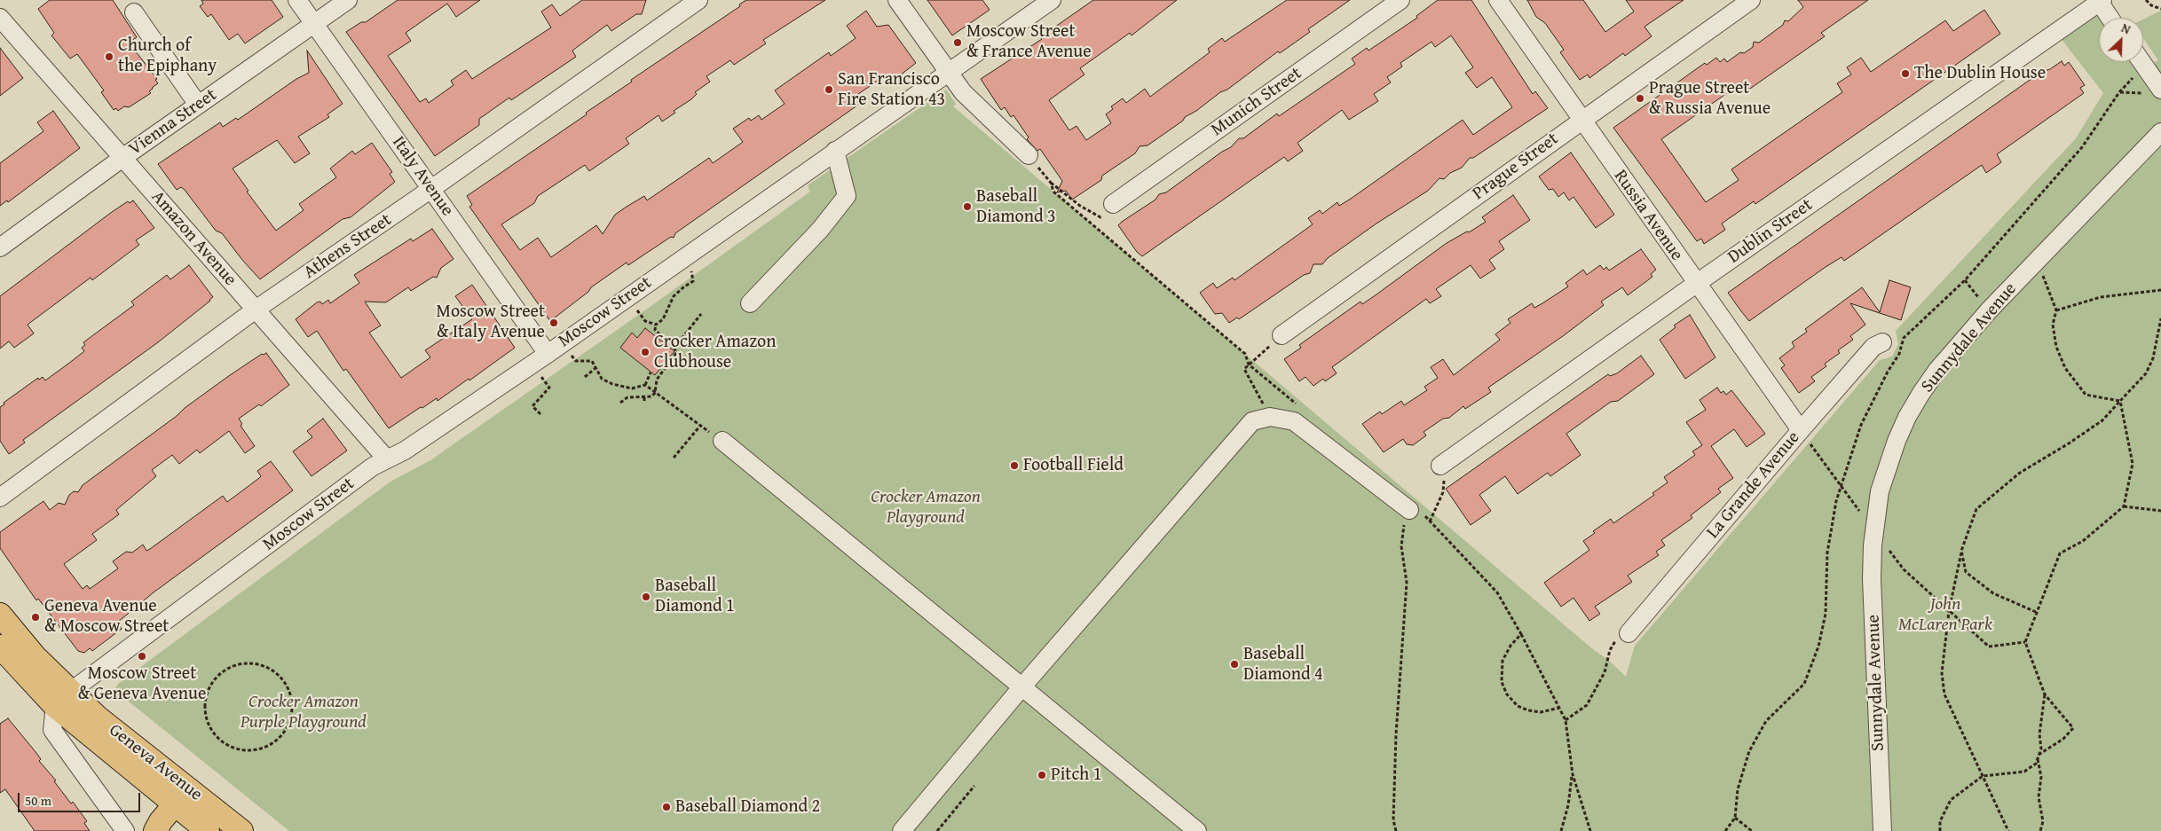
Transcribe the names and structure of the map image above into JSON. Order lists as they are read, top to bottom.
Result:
{
  "streets": {
    "main road": ["Geneva Avenue"],
    "street": [
      "Munich Street",
      "Vienna Street",
      "Prague Street",
      "Italy Avenue",
      "Russia Avenue",
      "Dublin Street",
      "Amazon Avenue",
      "Athens Street",
      "Moscow Street",
      "Sunnydale Avenue",
      "La Grande Avenue"
    ]
  },
  "crossings": [
    ["Vienna Street", "Italy Avenue"],
    ["Vienna Street", "Amazon Avenue"],
    ["Prague Street", "Russia Avenue"],
    ["Italy Avenue", "Athens Street"],
    ["Italy Avenue", "Moscow Street"],
    ["Russia Avenue", "Dublin Street"],
    ["Russia Avenue", "La Grande Avenue"],
    ["Amazon Avenue", "Athens Street"],
    ["Amazon Avenue", "Moscow Street"],
    ["Moscow Street", "Geneva Avenue"]
  ],
  "parks": ["Crocker Amazon Playground", "John McLaren Park", "Crocker Amazon Purple Playground"],
  "places": [
    "Moscow Street & France Avenue",
    "Church of the Epiphany",
    "The Dublin House",
    "San Francisco Fire Station 43",
    "Prague Street & Russia Avenue",
    "Baseball Diamond 3",
    "Moscow Street & Italy Avenue",
    "Crocker Amazon Clubhouse",
    "Football Field",
    "Baseball Diamond 1",
    "Geneva Avenue & Moscow Street",
    "Moscow Street & Geneva Avenue",
    "Baseball Diamond 4",
    "Pitch 1",
    "Baseball Diamond 2"
  ],
  "scale_bar": "50 m",
  "north": "top right"
}
